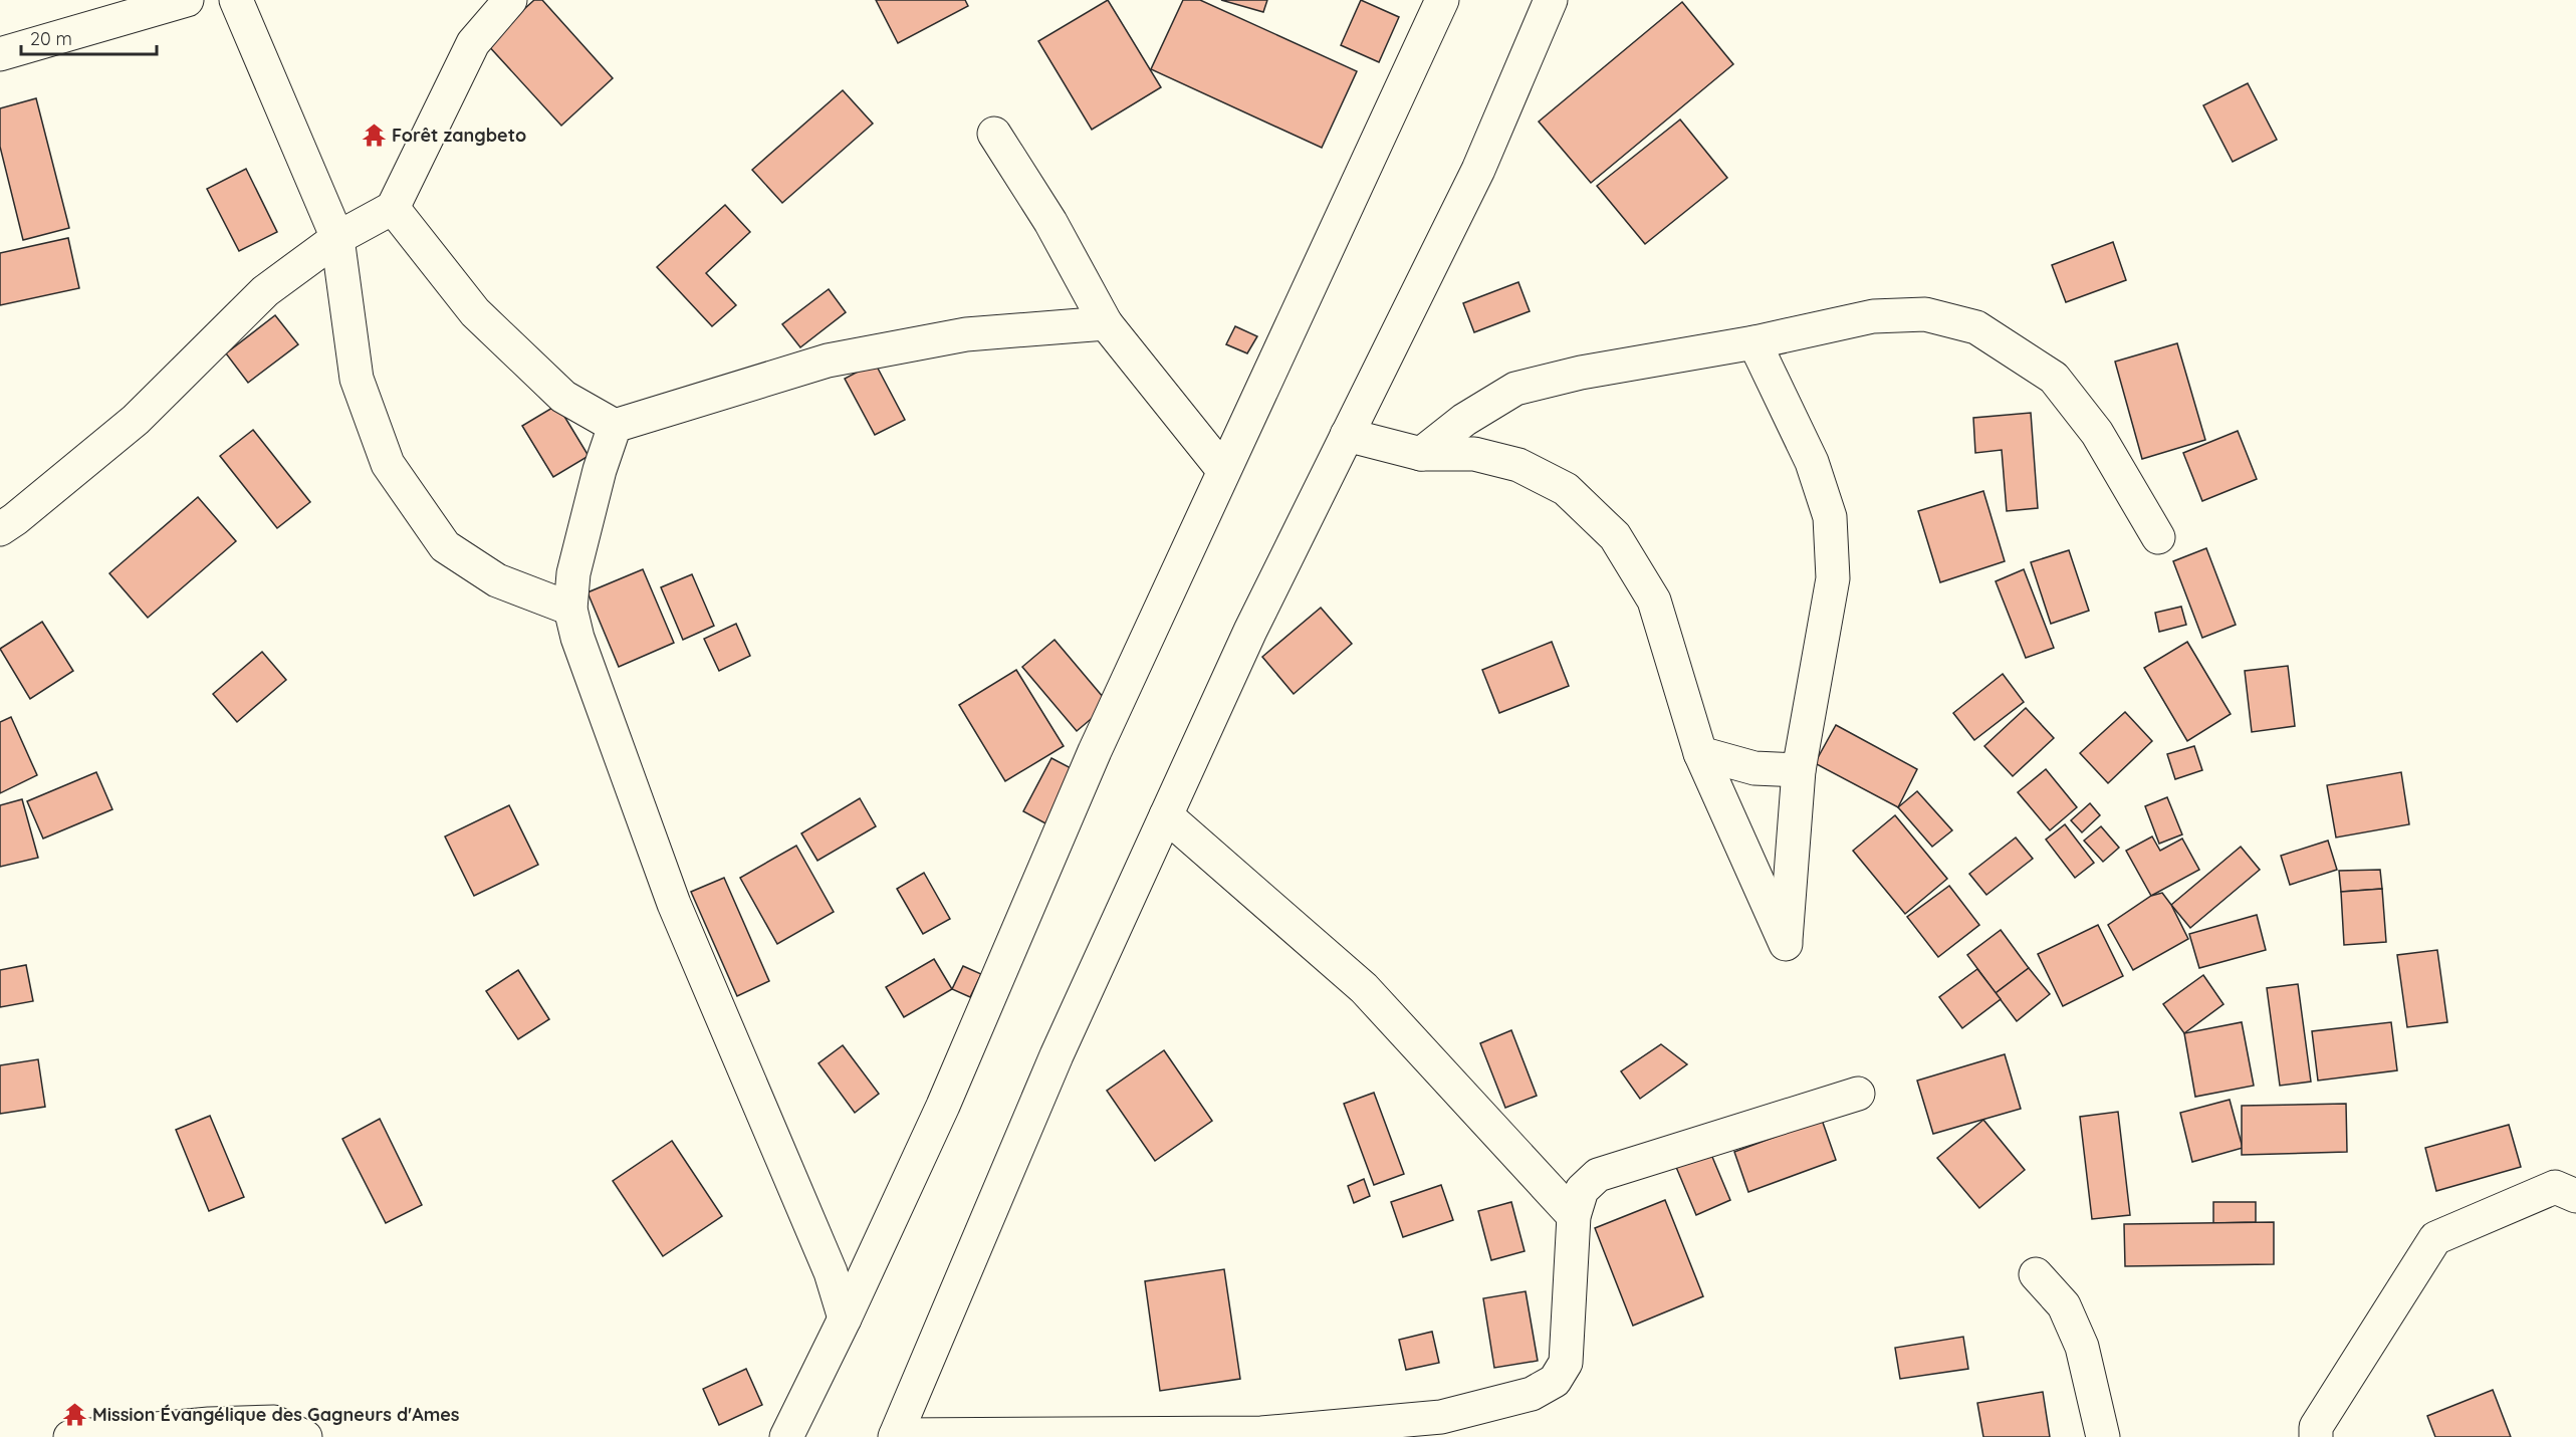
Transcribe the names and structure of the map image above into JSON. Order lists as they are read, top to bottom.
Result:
{
  "places": {
    "temple": ["Forêt zangbeto", "Mission Évangélique des Gagneurs d'Ames"]
  },
  "scale_bar": "20 m"
}
